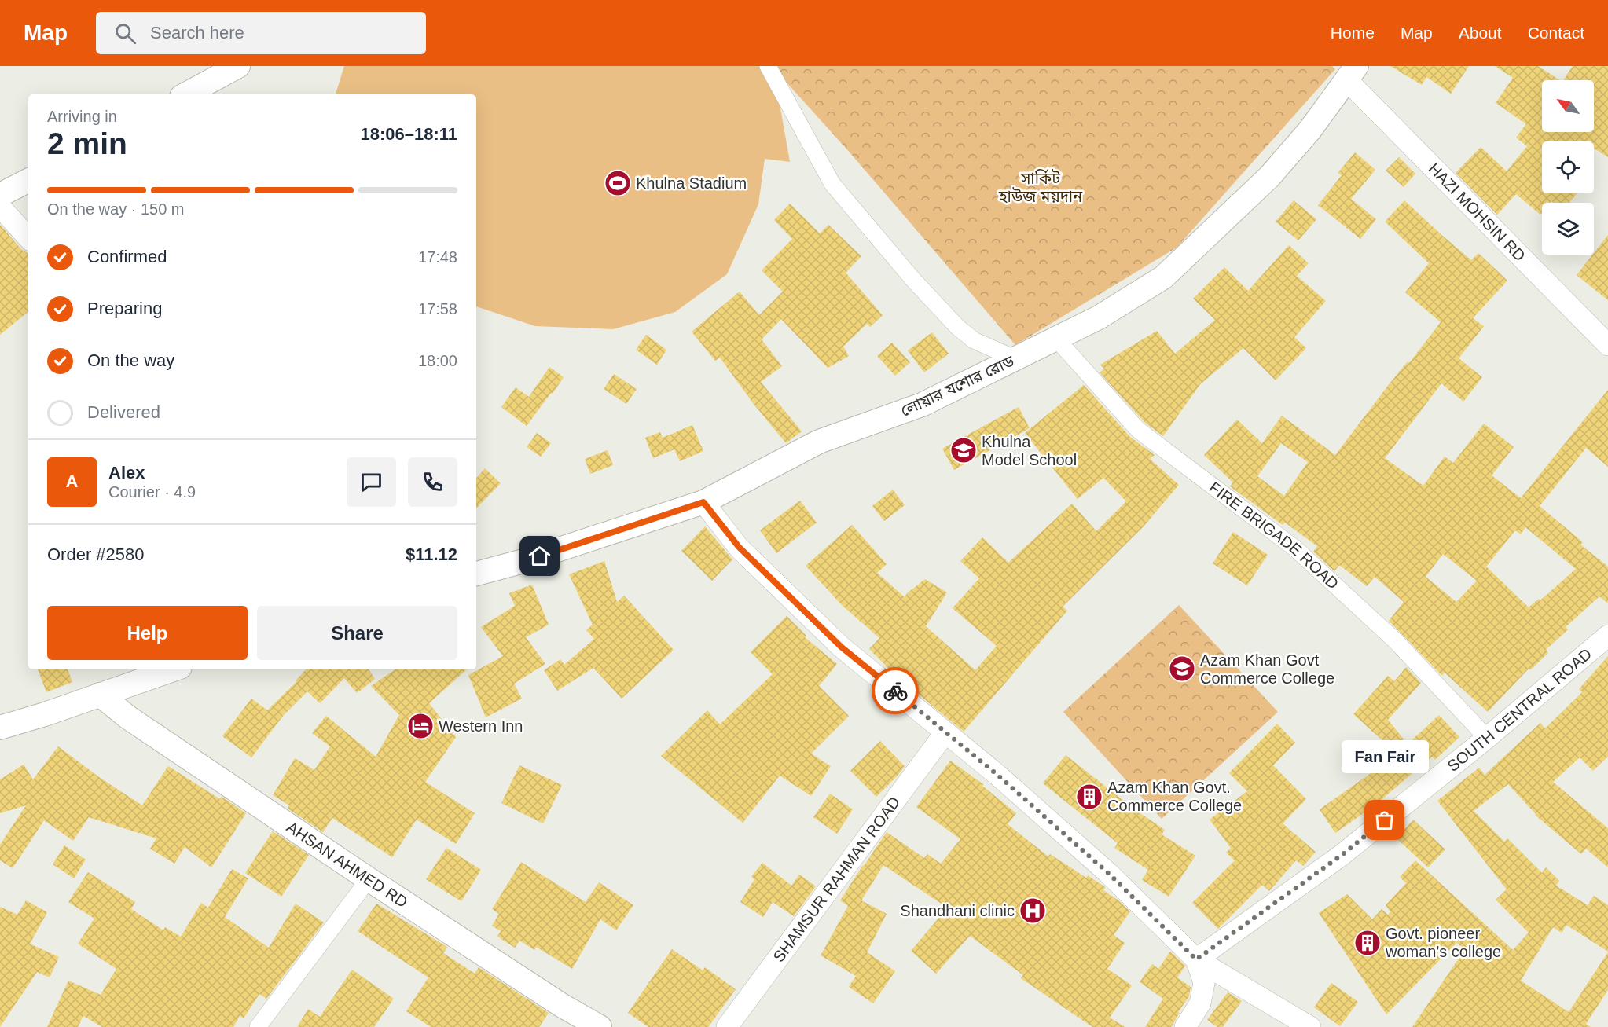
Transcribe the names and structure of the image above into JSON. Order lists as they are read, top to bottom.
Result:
{
  "streets": {
    "main road": ["লোয়ার যশোর রোড", "AHSAN AHMED RD"],
    "street": [
      "HAZI MOHSIN RD",
      "FIRE BRIGADE ROAD",
      "SOUTH CENTRAL ROAD",
      "SHAMSUR RAHMAN ROAD"
    ]
  },
  "crossings": [
    ["HAZI MOHSIN RD", "লোয়ার যশোর রোড"],
    ["লোয়ার যশোর রোড", "FIRE BRIGADE ROAD"],
    ["FIRE BRIGADE ROAD", "SOUTH CENTRAL ROAD"]
  ],
  "parks": ["সার্কিট হাউজ ময়দান"],
  "places": {
    "sports": ["Khulna Stadium"],
    "school or university": ["Khulna Model School", "Azam Khan Govt Commerce College"],
    "hotel": ["Western Inn"],
    "building": ["Azam Khan Govt. Commerce College", "Govt. pioneer woman's college"],
    "other": ["Fan Fair"],
    "hospital": ["Shandhani clinic"]
  },
  "north": "top left",
  "page": {
    "header": "Map",
    "search": "Search here",
    "nav": [
      "Home",
      "Map",
      "About",
      "Contact"
    ],
    "heading": ["2 min", "Arriving in", "18:06–18:11"],
    "panel": [
      "Alex",
      "Courier · 4.9",
      "Order #2580",
      "$11.12"
    ],
    "bar": "On the way · 150 m",
    "list": [
      ["Confirmed", "17:48"],
      ["Preparing", "17:58"],
      ["On the way", "18:00"],
      "Delivered"
    ],
    "round": "A",
    "buttons": ["Help", "Share"],
    "bubble": "Fan Fair"
  }
}
